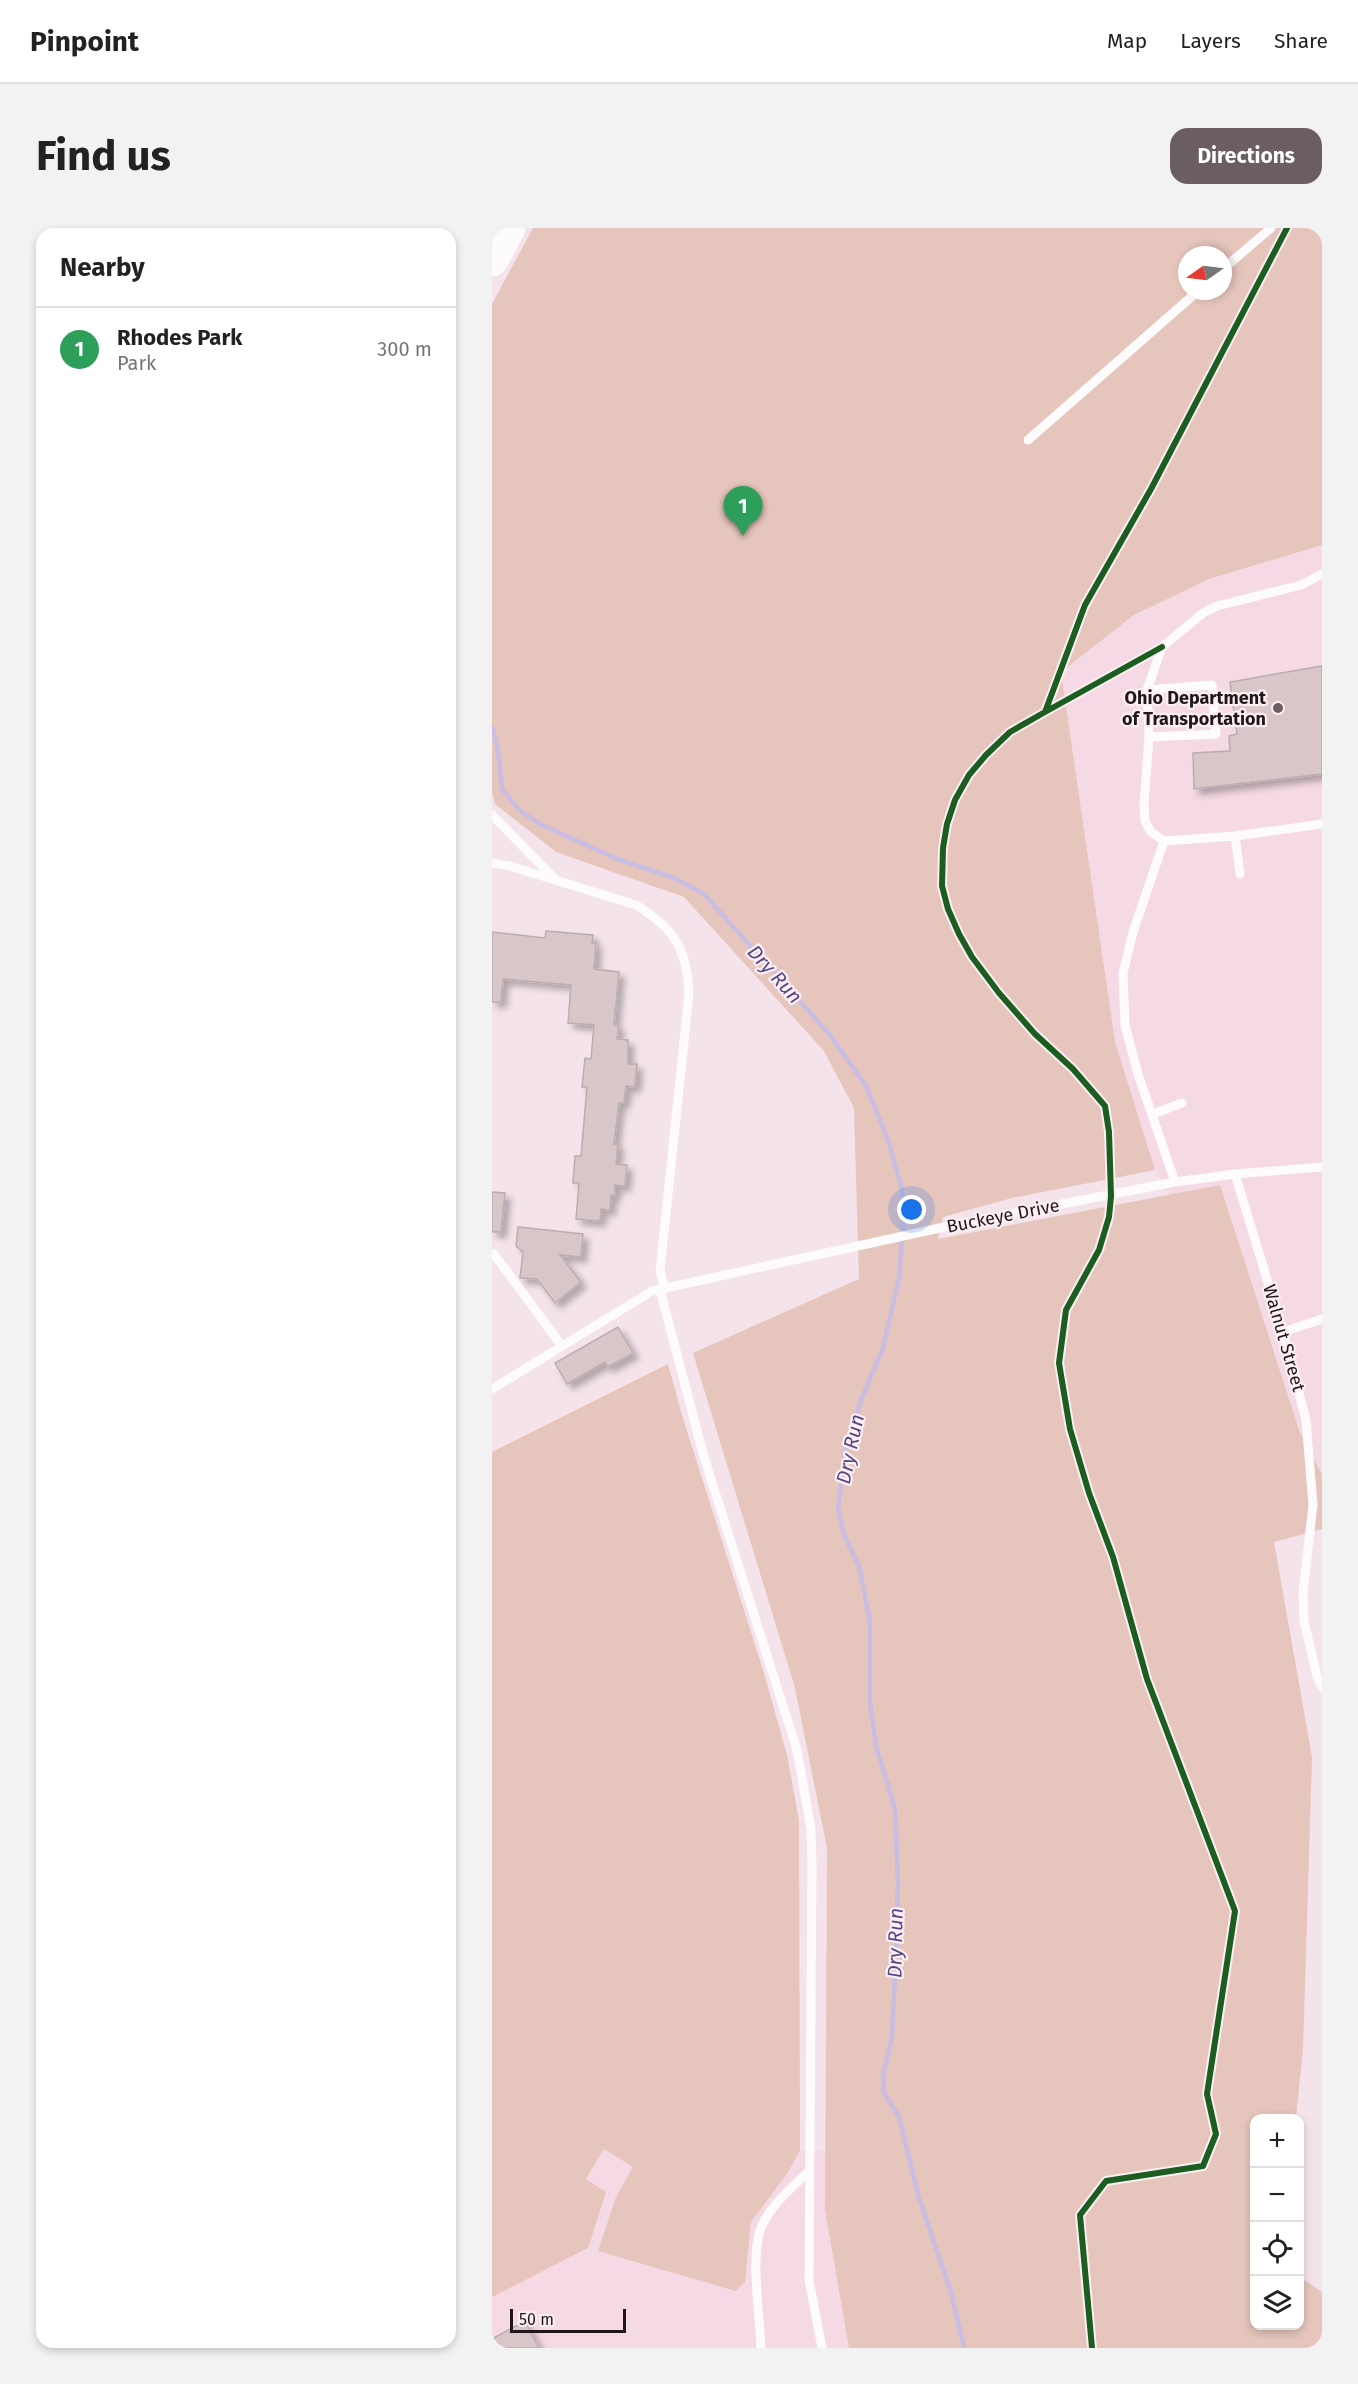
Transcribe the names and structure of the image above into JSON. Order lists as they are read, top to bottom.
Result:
{
  "streets": {
    "lane": ["Buckeye Drive", "Walnut Street"]
  },
  "crossings": [
    ["Buckeye Drive", "Walnut Street"]
  ],
  "water": ["Dry Run"],
  "places": ["Ohio Department of Transportation"],
  "scale_bar": "50 m",
  "north": "left",
  "page": {
    "header": "Pinpoint",
    "nav": ["Map", "Layers", "Share"],
    "buttons": "Directions",
    "title": "Find us",
    "heading": "Nearby",
    "list": [
      {
        "mark": "1",
        "name": "Rhodes Park",
        "note": "Park",
        "value": "300 m"
      }
    ],
    "pins": "1",
    "map_buttons": ["+", "−"],
    "scale": "50 m"
  }
}
